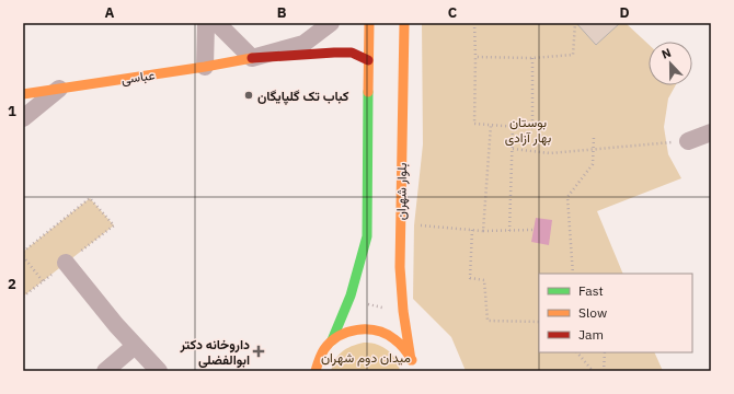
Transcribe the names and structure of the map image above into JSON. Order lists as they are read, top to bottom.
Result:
{
  "streets": {
    "street": ["عباسی", "بلوار شهران"]
  },
  "parks": ["بوستان بهار آزادی", "میدان دوم شهران"],
  "places": {
    "other": ["کباب تک گلپایگان"],
    "health": ["داروخانه دکتر ابوالفضلی"]
  },
  "legend": ["Fast", "Slow", "Jam"],
  "north": "top",
  "grid": {
    "columns": [
      "A",
      "B",
      "C",
      "D"
    ],
    "rows": ["1", "2"]
  }
}
